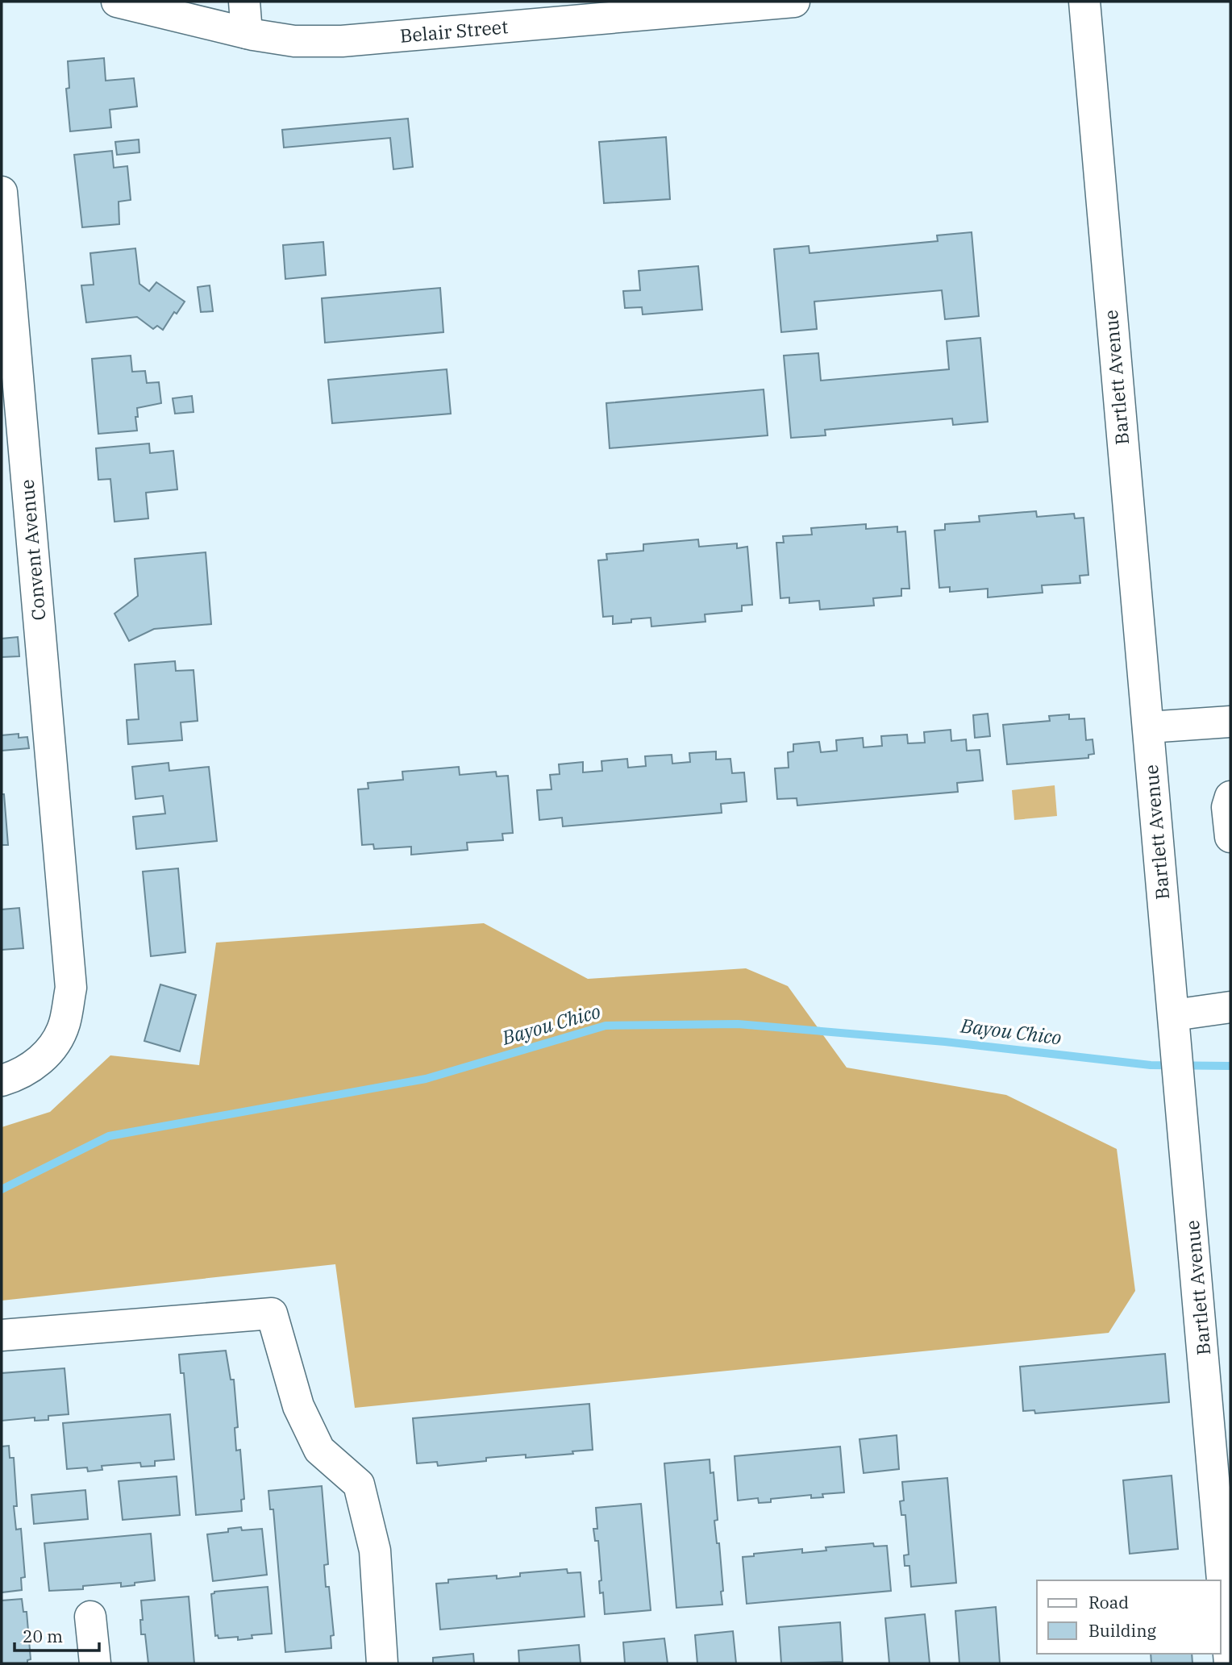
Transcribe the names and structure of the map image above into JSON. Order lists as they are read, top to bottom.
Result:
{
  "streets": {
    "street": ["Belair Street", "Bartlett Avenue", "Convent Avenue"]
  },
  "water": ["Bayou Chico"],
  "legend": ["Road", "Building"],
  "scale_bar": "20 m"
}
